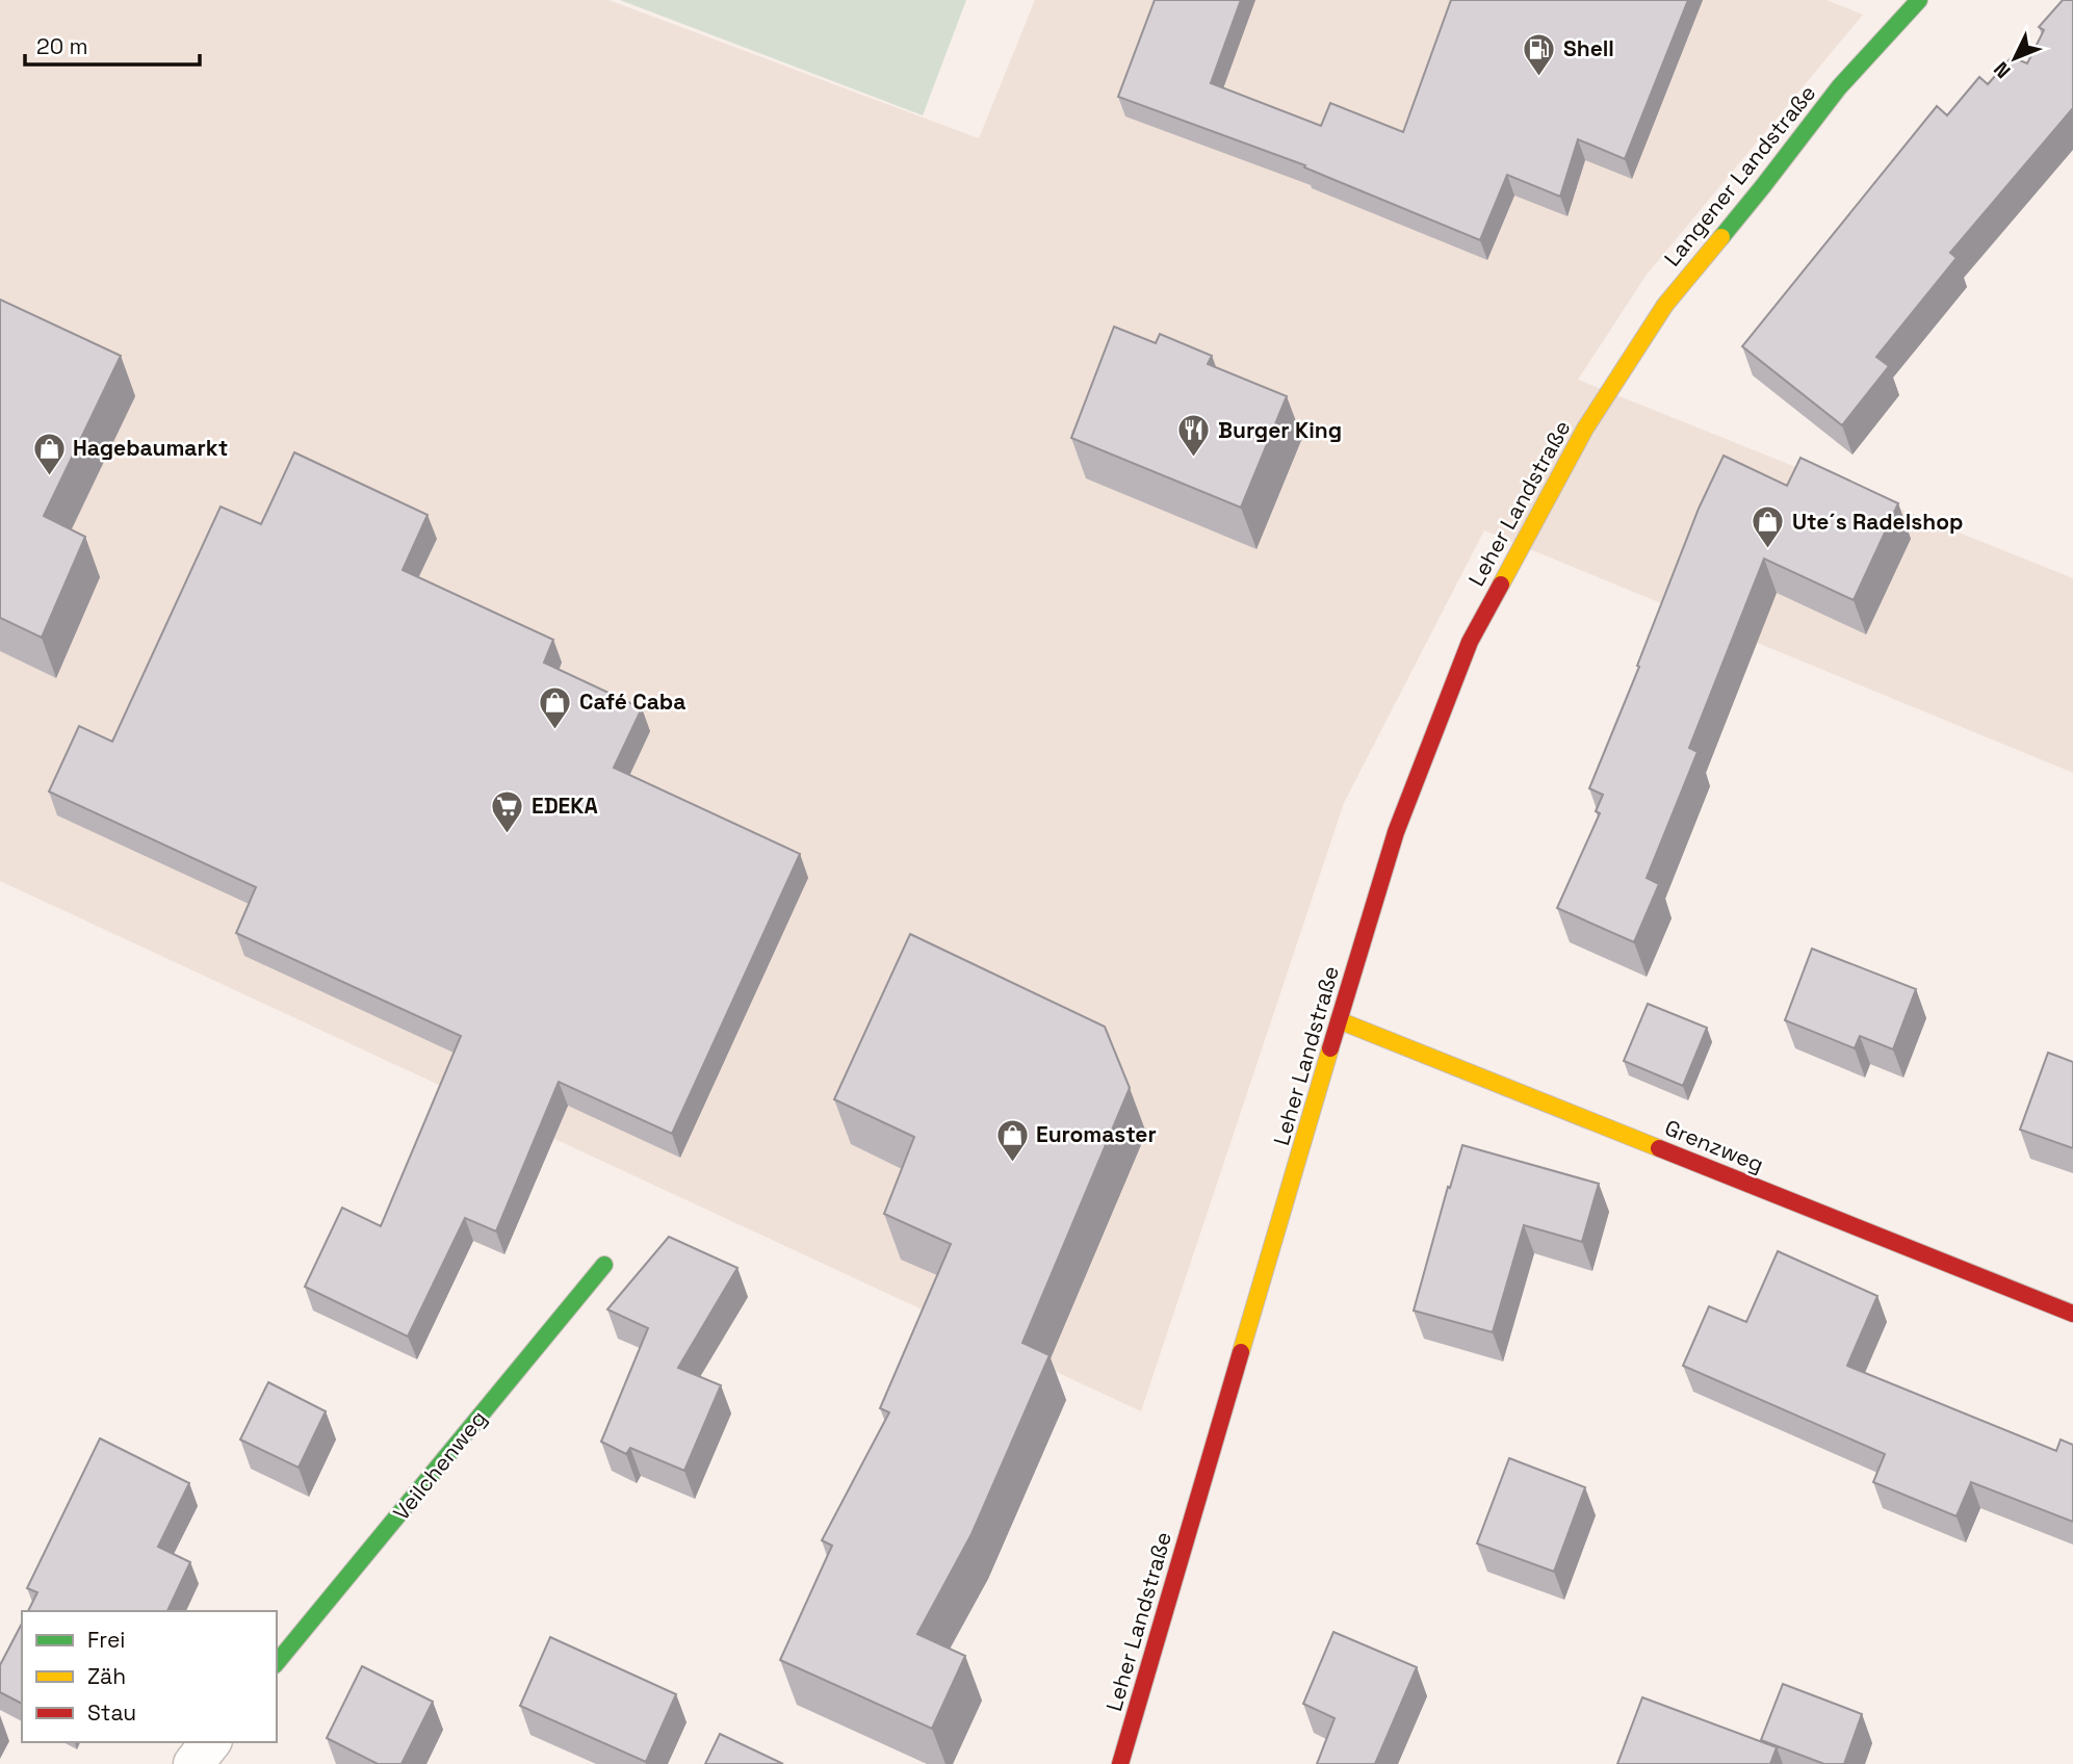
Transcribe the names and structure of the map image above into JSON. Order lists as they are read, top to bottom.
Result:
{
  "streets": {
    "main road": [
      "Langener Landstraße",
      "Leher Landstraße",
      "Grenzweg",
      "Veilchenweg"
    ]
  },
  "crossings": [
    ["Langener Landstraße", "Leher Landstraße"],
    ["Leher Landstraße", "Grenzweg"]
  ],
  "places": {
    "fuel station": ["Shell"],
    "restaurant": ["Burger King"],
    "shop": [
      "Hagebaumarkt",
      "Ute´s Radelshop",
      "Café Caba",
      "Euromaster"
    ],
    "supermarket": ["EDEKA"]
  },
  "legend": ["Frei", "Zäh", "Stau"],
  "scale_bar": "20 m",
  "north": "bottom left"
}
